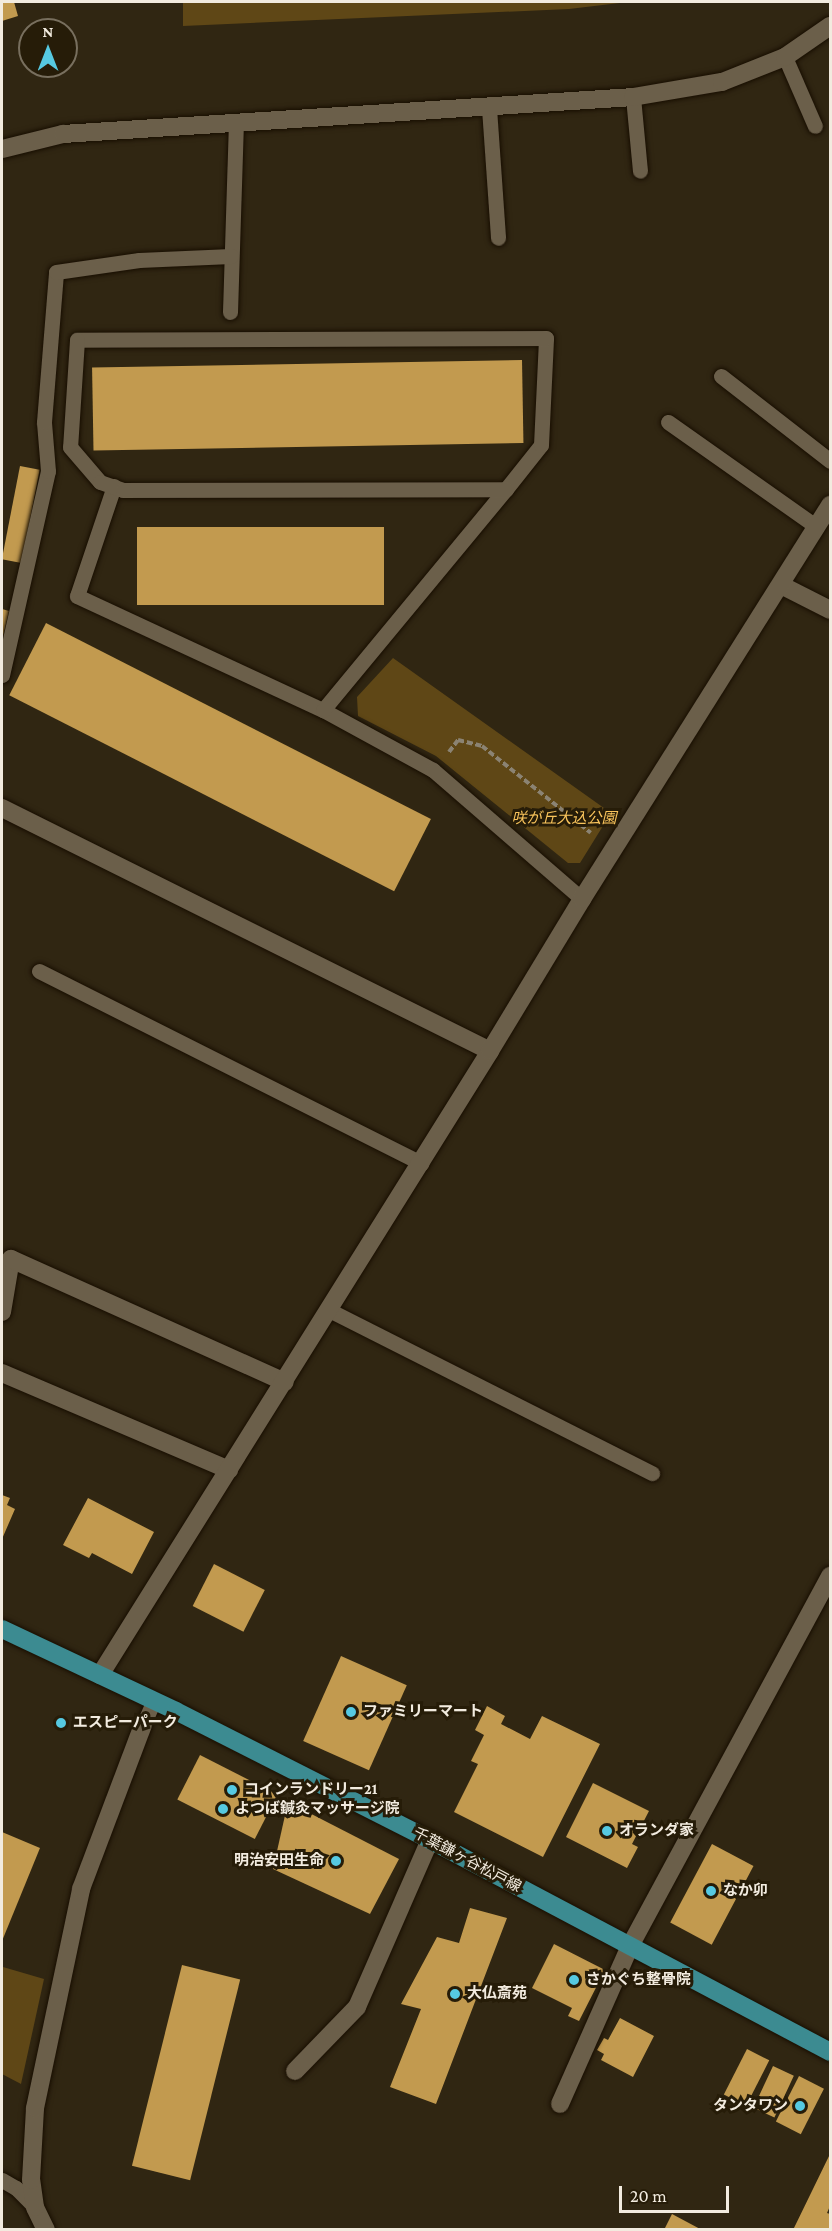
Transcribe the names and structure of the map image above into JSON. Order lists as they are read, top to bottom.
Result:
{
  "streets": {
    "main road": ["千葉鎌ヶ谷松戸線"]
  },
  "parks": ["咲が丘大込公園"],
  "places": [
    "ファミリーマート",
    "エスピーパーク",
    "コインランドリー21",
    "よつば鍼灸マッサージ院",
    "オランダ家",
    "明治安田生命",
    "なか卯",
    "さかぐち整骨院",
    "大仏斎苑",
    "タンタワン"
  ],
  "scale_bar": "20 m",
  "north": "top"
}
